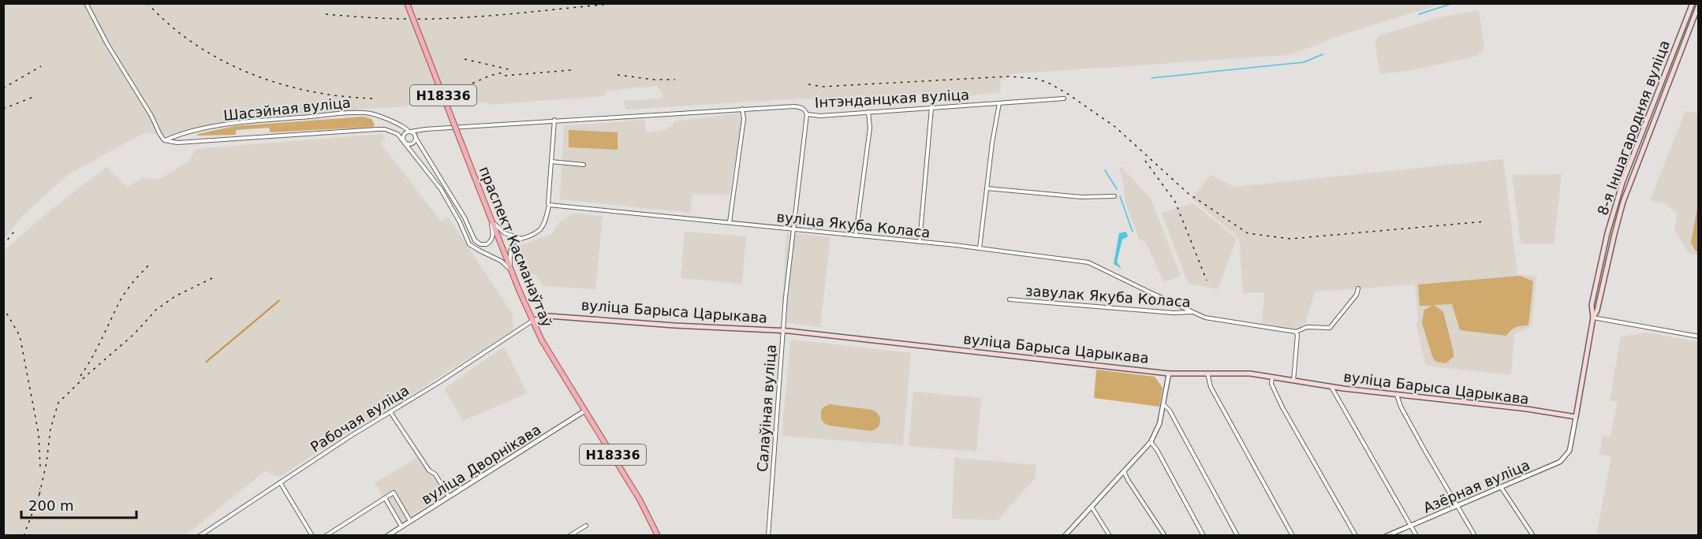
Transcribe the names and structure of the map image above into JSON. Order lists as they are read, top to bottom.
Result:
{
  "streets": {
    "main road": [
      "Н18336",
      "8-я Іншагародняя вуліца",
      "праспект Касманаўтаў",
      "вуліца Барыса Царыкава"
    ],
    "street": [
      "Інтэнданцкая вуліца",
      "Шасэйная вуліца",
      "вуліца Якуба Коласа",
      "завулак Якуба Коласа",
      "Салаўіная вуліца",
      "Рабочая вуліца",
      "вуліца Дворнікава",
      "Азёрная вуліца"
    ]
  },
  "crossings": [
    ["Інтэнданцкая вуліца", "Шасэйная вуліца"],
    ["Інтэнданцкая вуліца", "Салаўіная вуліца"],
    ["Шасэйная вуліца", "праспект Касманаўтаў"],
    ["8-я Іншагародняя вуліца", "вуліца Барыса Царыкава"],
    ["8-я Іншагародняя вуліца", "Азёрная вуліца"],
    ["вуліца Якуба Коласа", "завулак Якуба Коласа"],
    ["вуліца Якуба Коласа", "Салаўіная вуліца"],
    ["праспект Касманаўтаў", "вуліца Барыса Царыкава"],
    ["праспект Касманаўтаў", "Рабочая вуліца"],
    ["праспект Касманаўтаў", "вуліца Дворнікава"],
    ["вуліца Барыса Царыкава", "Салаўіная вуліца"],
    ["вуліца Барыса Царыкава", "Рабочая вуліца"]
  ],
  "scale_bar": "200 m"
}
